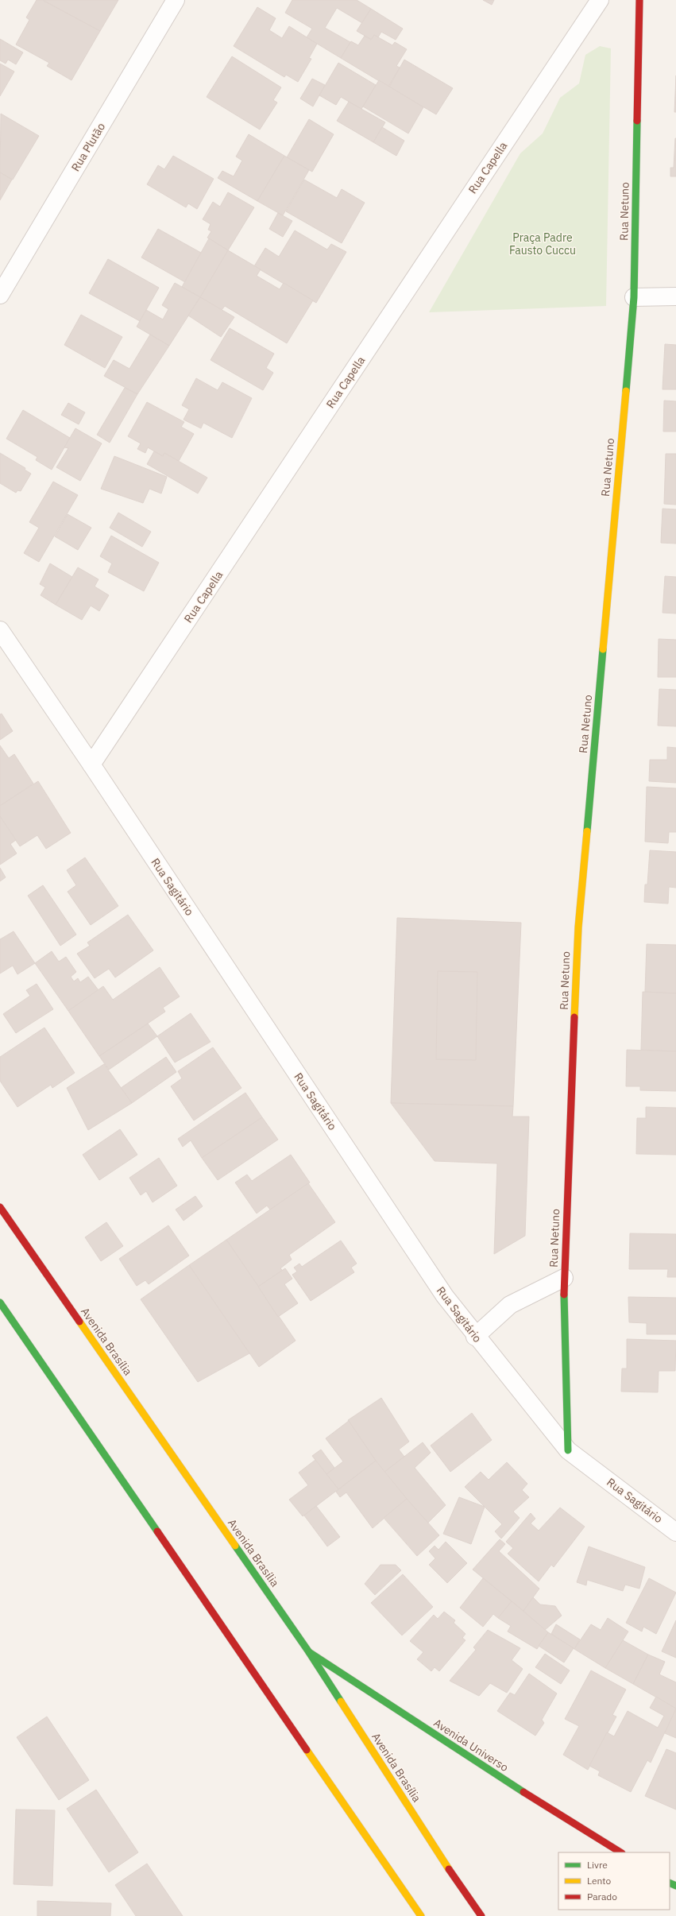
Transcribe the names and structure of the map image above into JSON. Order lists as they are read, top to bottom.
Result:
{
  "streets": {
    "main road": ["Rua Netuno", "Avenida Brasília", "Avenida Universo"],
    "street": ["Rua Plutão", "Rua Capella", "Rua Sagitário"]
  },
  "crossings": [
    ["Rua Capella", "Rua Sagitário"],
    ["Rua Netuno", "Rua Sagitário"],
    ["Avenida Brasília", "Avenida Universo"]
  ],
  "parks": ["Praça Padre Fausto Cuccu"],
  "legend": ["Livre", "Lento", "Parado"]
}
